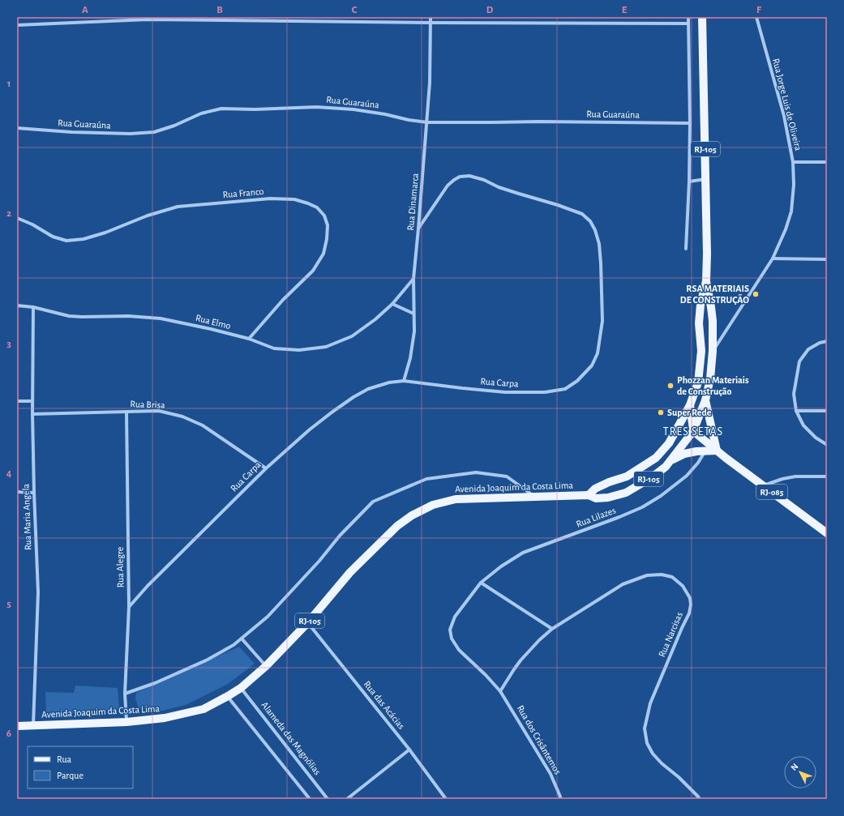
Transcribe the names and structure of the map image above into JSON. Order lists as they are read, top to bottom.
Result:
{
  "streets": {
    "main road": ["RJ-105", "Avenida Joaquim da Costa Lima", "RJ-085"],
    "street": [
      "Rua Guaraúna",
      "Rua Jorge Luis de Oliveira",
      "Rua Franco",
      "Rua Dinamarca",
      "Rua Elmo",
      "Rua Carpa",
      "Rua Brisa",
      "Rua Maria Angela",
      "Rua Lilazes",
      "Rua Alegre",
      "Rua Narcisas",
      "Rua das Acácias",
      "Alameda das Magnólias",
      "Rua dos Crisântemos"
    ]
  },
  "crossings": [
    ["Rua Guaraúna", "Rua Dinamarca"],
    ["Rua Jorge Luis de Oliveira", "Avenida Joaquim da Costa Lima"],
    ["Rua Franco", "Rua Elmo"],
    ["Rua Dinamarca", "Rua Elmo"],
    ["Rua Dinamarca", "Rua Carpa"],
    ["Rua Elmo", "Rua Maria Angela"],
    ["Rua Carpa", "Rua Brisa"],
    ["Rua Carpa", "Rua Alegre"],
    ["Rua Brisa", "Rua Maria Angela"],
    ["Rua Brisa", "Rua Alegre"],
    ["Avenida Joaquim da Costa Lima", "RJ-085"],
    ["Avenida Joaquim da Costa Lima", "Rua Maria Angela"],
    ["Avenida Joaquim da Costa Lima", "Rua Alegre"],
    ["Avenida Joaquim da Costa Lima", "Rua das Acácias"],
    ["Avenida Joaquim da Costa Lima", "Alameda das Magnólias"],
    ["Rua Lilazes", "Rua Narcisas"],
    ["Rua Lilazes", "Rua dos Crisântemos"],
    ["Rua Narcisas", "Rua dos Crisântemos"]
  ],
  "districts": ["TRES SETAS"],
  "places": ["RSA MATERIAIS DE CONSTRUÇÃO", "Phozzan Materiais de Construção", "Super Rede"],
  "legend": ["Rua", "Parque"],
  "north": "top left",
  "grid": {
    "columns": [
      "A",
      "B",
      "C",
      "D",
      "E",
      "F"
    ],
    "rows": [
      "1",
      "2",
      "3",
      "4",
      "5",
      "6"
    ]
  }
}
